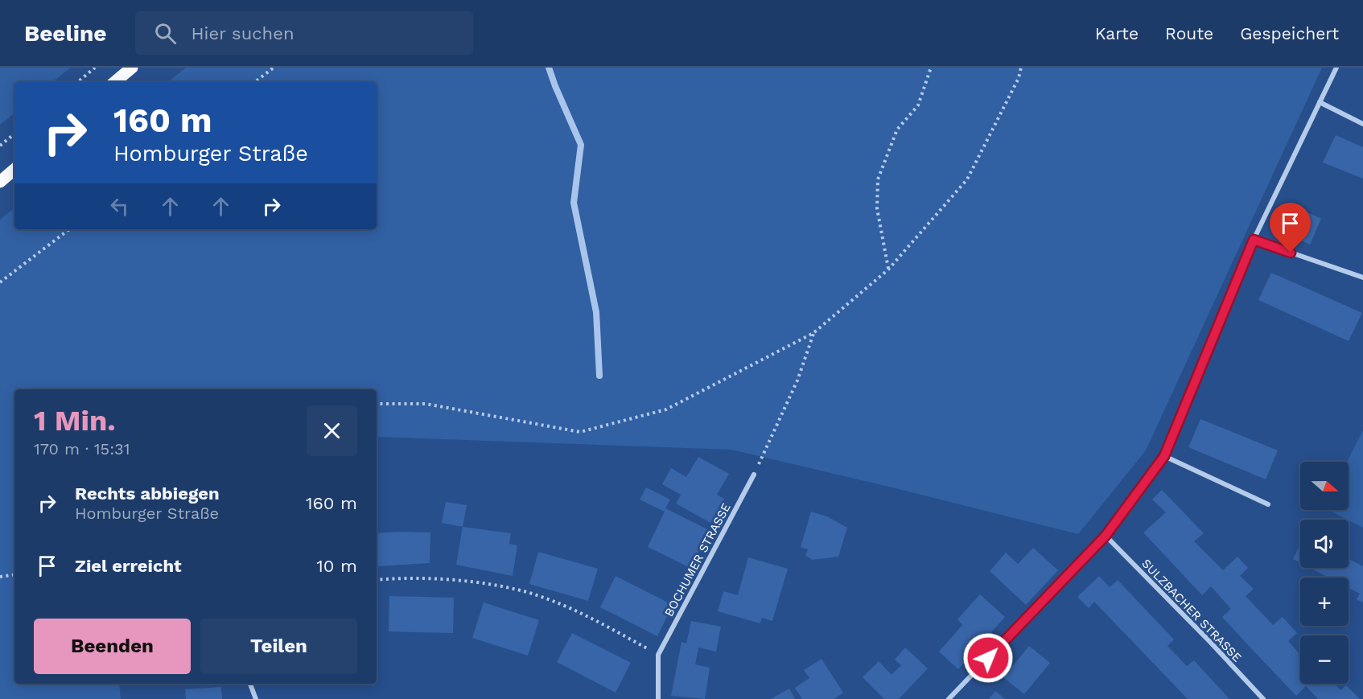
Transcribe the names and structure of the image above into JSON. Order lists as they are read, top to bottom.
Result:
{
  "streets": {
    "street": ["BOCHUMER STRASSE", "SULZBACHER STRASSE"]
  },
  "north": "right",
  "page": {
    "header": "Beeline",
    "search": "Hier suchen",
    "nav": ["Karte", "Route", "Gespeichert"],
    "turn": ["160 m", "Homburger Straße"],
    "heading": ["1 Min.", "170 m · 15:31"],
    "map_buttons": ["+", "−"],
    "list": [
      {
        "name": "Rechts abbiegen",
        "note": "Homburger Straße",
        "value": "160 m"
      },
      {
        "name": "Ziel erreicht",
        "value": "10 m"
      }
    ],
    "buttons": ["Beenden", "Teilen"]
  }
}
